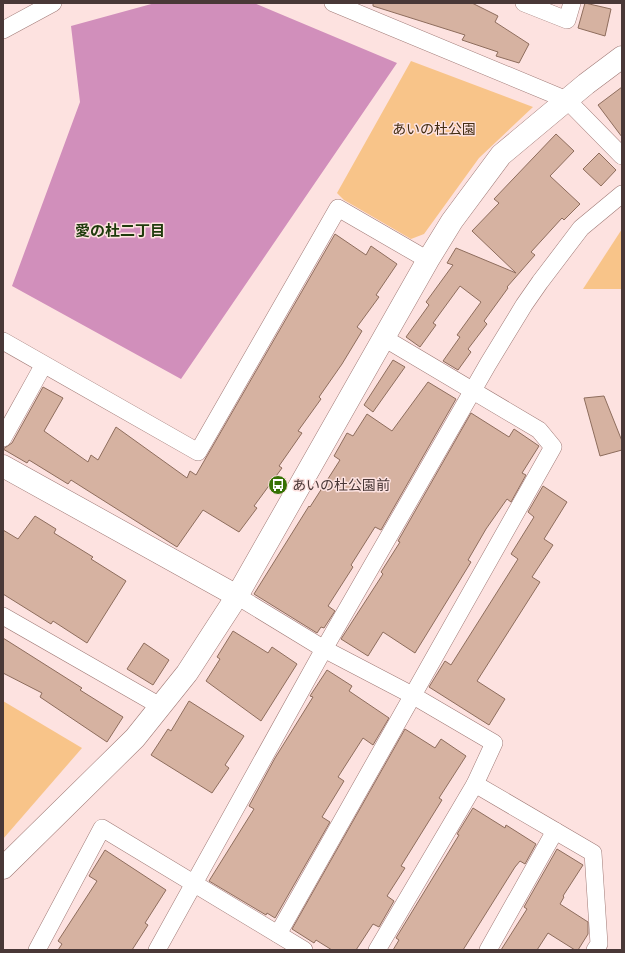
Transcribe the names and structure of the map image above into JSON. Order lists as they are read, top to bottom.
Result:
{
  "districts": ["愛の杜二丁目"],
  "parks": ["あいの杜公園"],
  "places": {
    "bus stop": ["あいの杜公園前"]
  }
}
